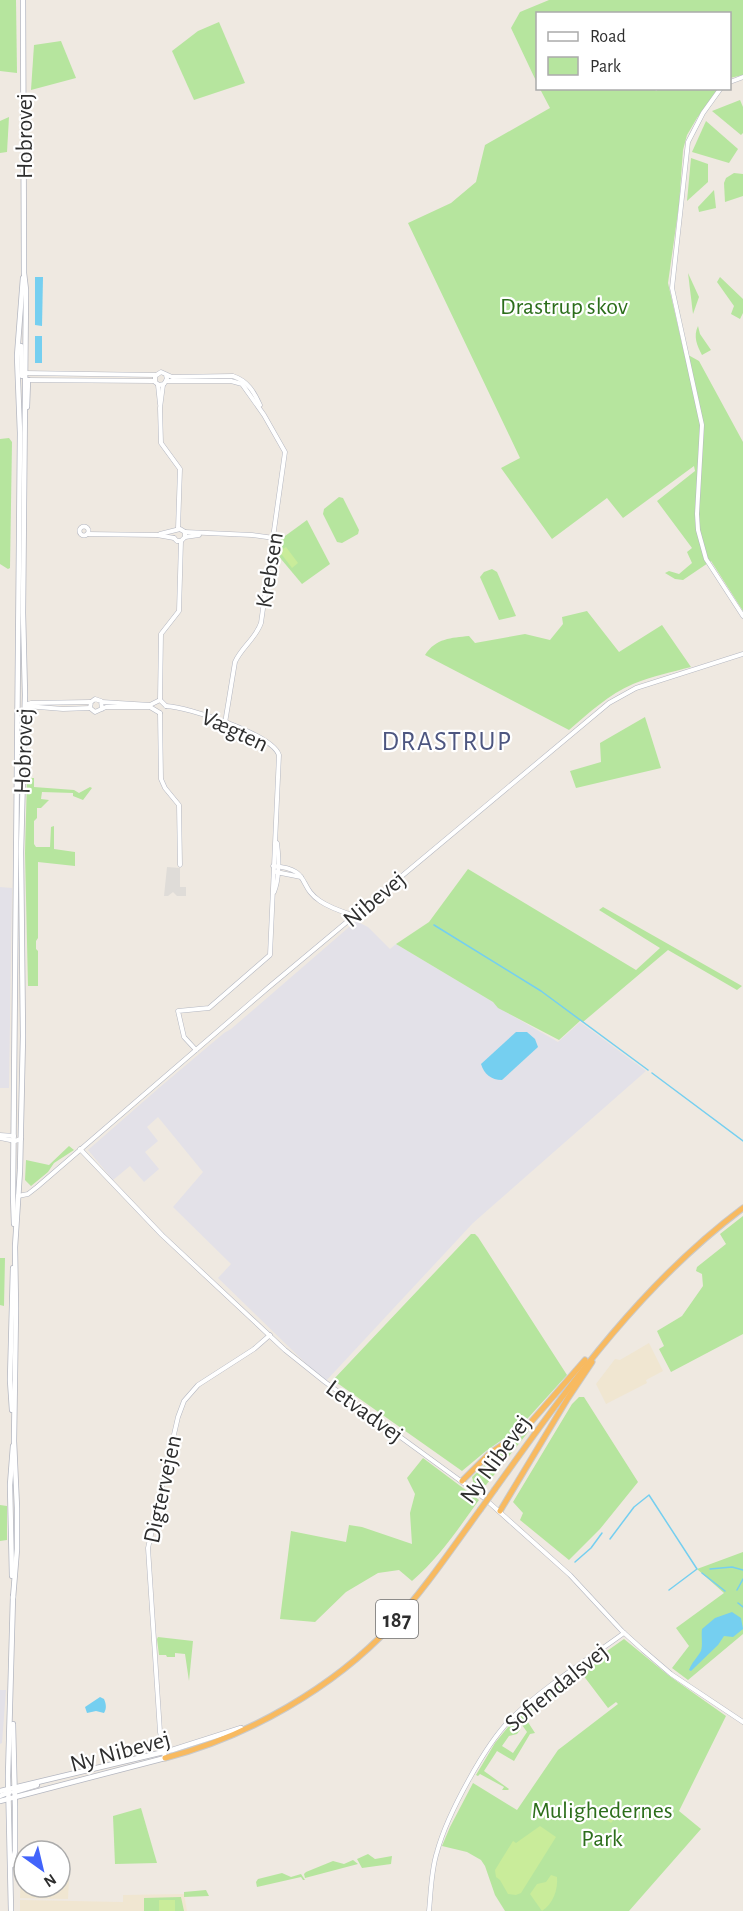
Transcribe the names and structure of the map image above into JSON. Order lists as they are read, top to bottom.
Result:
{
  "streets": {
    "highway": ["Ny Nibevej", "187"],
    "main road": ["Hobrovej"],
    "street": [
      "Krebsen",
      "Vægten",
      "Nibevej",
      "Letvadvej",
      "Digtervejen",
      "Sofiendalsvej"
    ]
  },
  "crossings": [
    ["Hobrovej", "Krebsen"],
    ["Hobrovej", "Nibevej"],
    ["Hobrovej", "Ny Nibevej"],
    ["Hobrovej", "187"],
    ["Krebsen", "Vægten"],
    ["Nibevej", "Letvadvej"],
    ["Letvadvej", "Digtervejen"],
    ["Letvadvej", "Sofiendalsvej"],
    ["Ny Nibevej", "Digtervejen"],
    ["Ny Nibevej", "187"]
  ],
  "districts": ["DRASTRUP"],
  "parks": ["Drastrup skov", "Mulighedernes Park"],
  "legend": ["Road", "Park"],
  "north": "bottom right"
}
